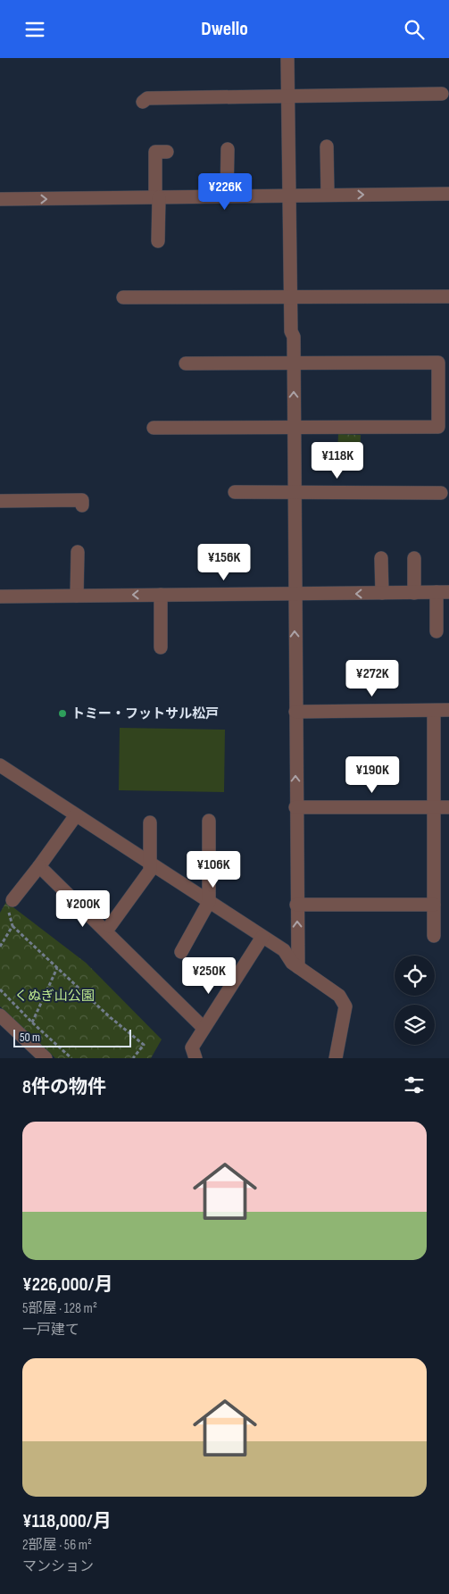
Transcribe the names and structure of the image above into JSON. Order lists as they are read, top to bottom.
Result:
{
  "parks": ["くぬぎ山公園"],
  "places": ["トミー・フットサル松戸"],
  "scale_bar": "50 m",
  "page": {
    "header": "Dwello",
    "price": [
      "¥226K",
      "¥118K",
      "¥156K",
      "¥272K",
      "¥190K",
      "¥106K",
      "¥200K",
      "¥250K"
    ],
    "scale": "50 m",
    "heading": "8件の物件",
    "list": [
      {
        "name": "¥226,000/月",
        "note": "5部屋 · 128 m² · 一戸建て"
      },
      {
        "name": "¥118,000/月",
        "note": "2部屋 · 56 m² · マンション"
      }
    ]
  }
}
